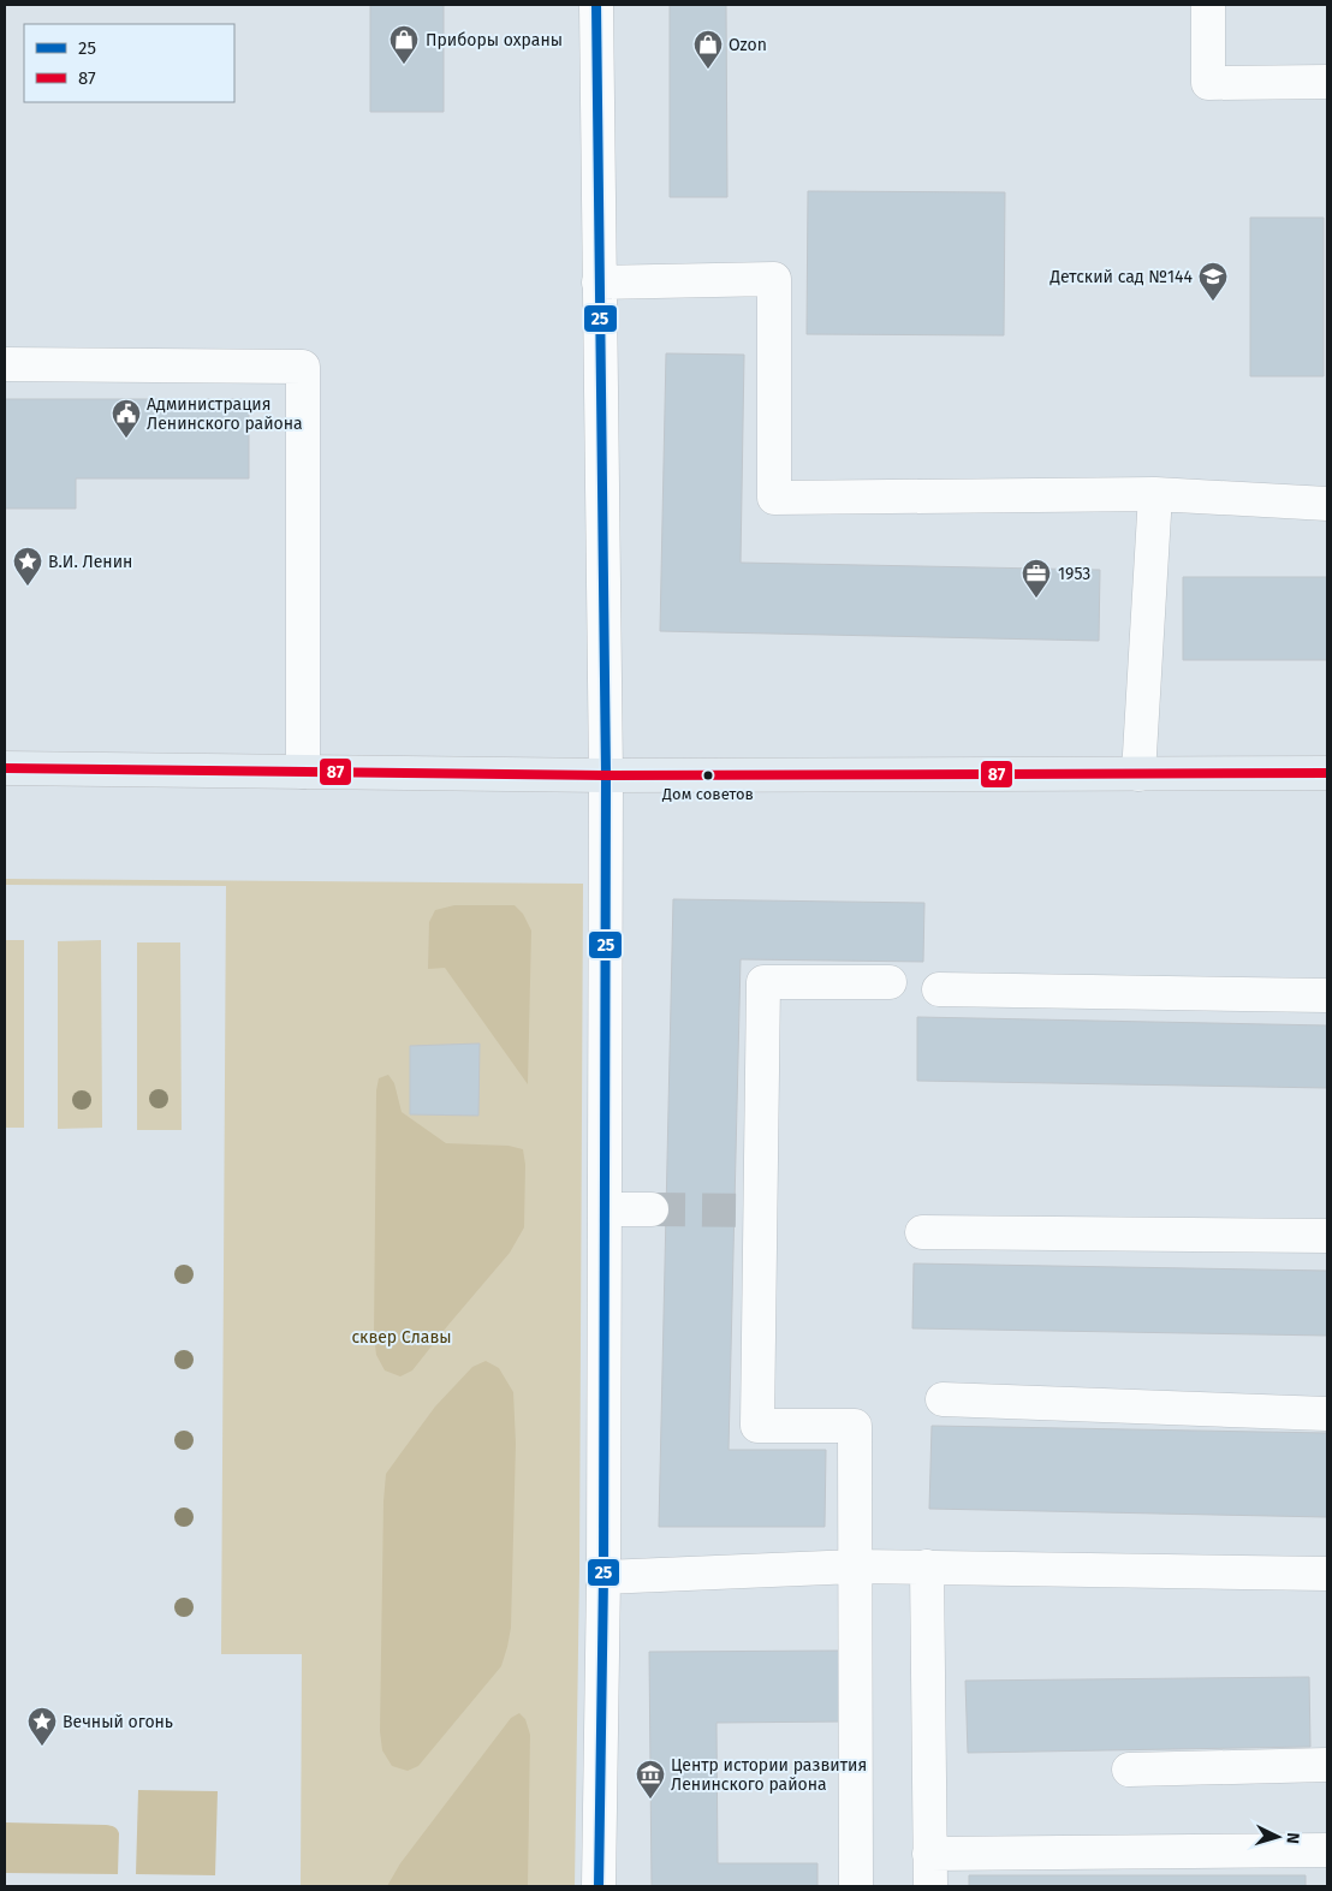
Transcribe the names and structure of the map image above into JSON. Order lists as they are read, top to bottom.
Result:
{
  "parks": ["сквер Славы"],
  "places": {
    "shop": ["Приборы охраны", "Ozon"],
    "school or university": ["Детский сад №144"],
    "public building": ["Администрация Ленинского района"],
    "place": ["В.И. Ленин", "Вечный огонь"],
    "office": ["1953"],
    "other": ["Дом советов"],
    "museum": ["Центр истории развития Ленинского района"]
  },
  "lines": ["transit line 25", "transit line 87"],
  "legend": ["25", "87"],
  "north": "right"
}
